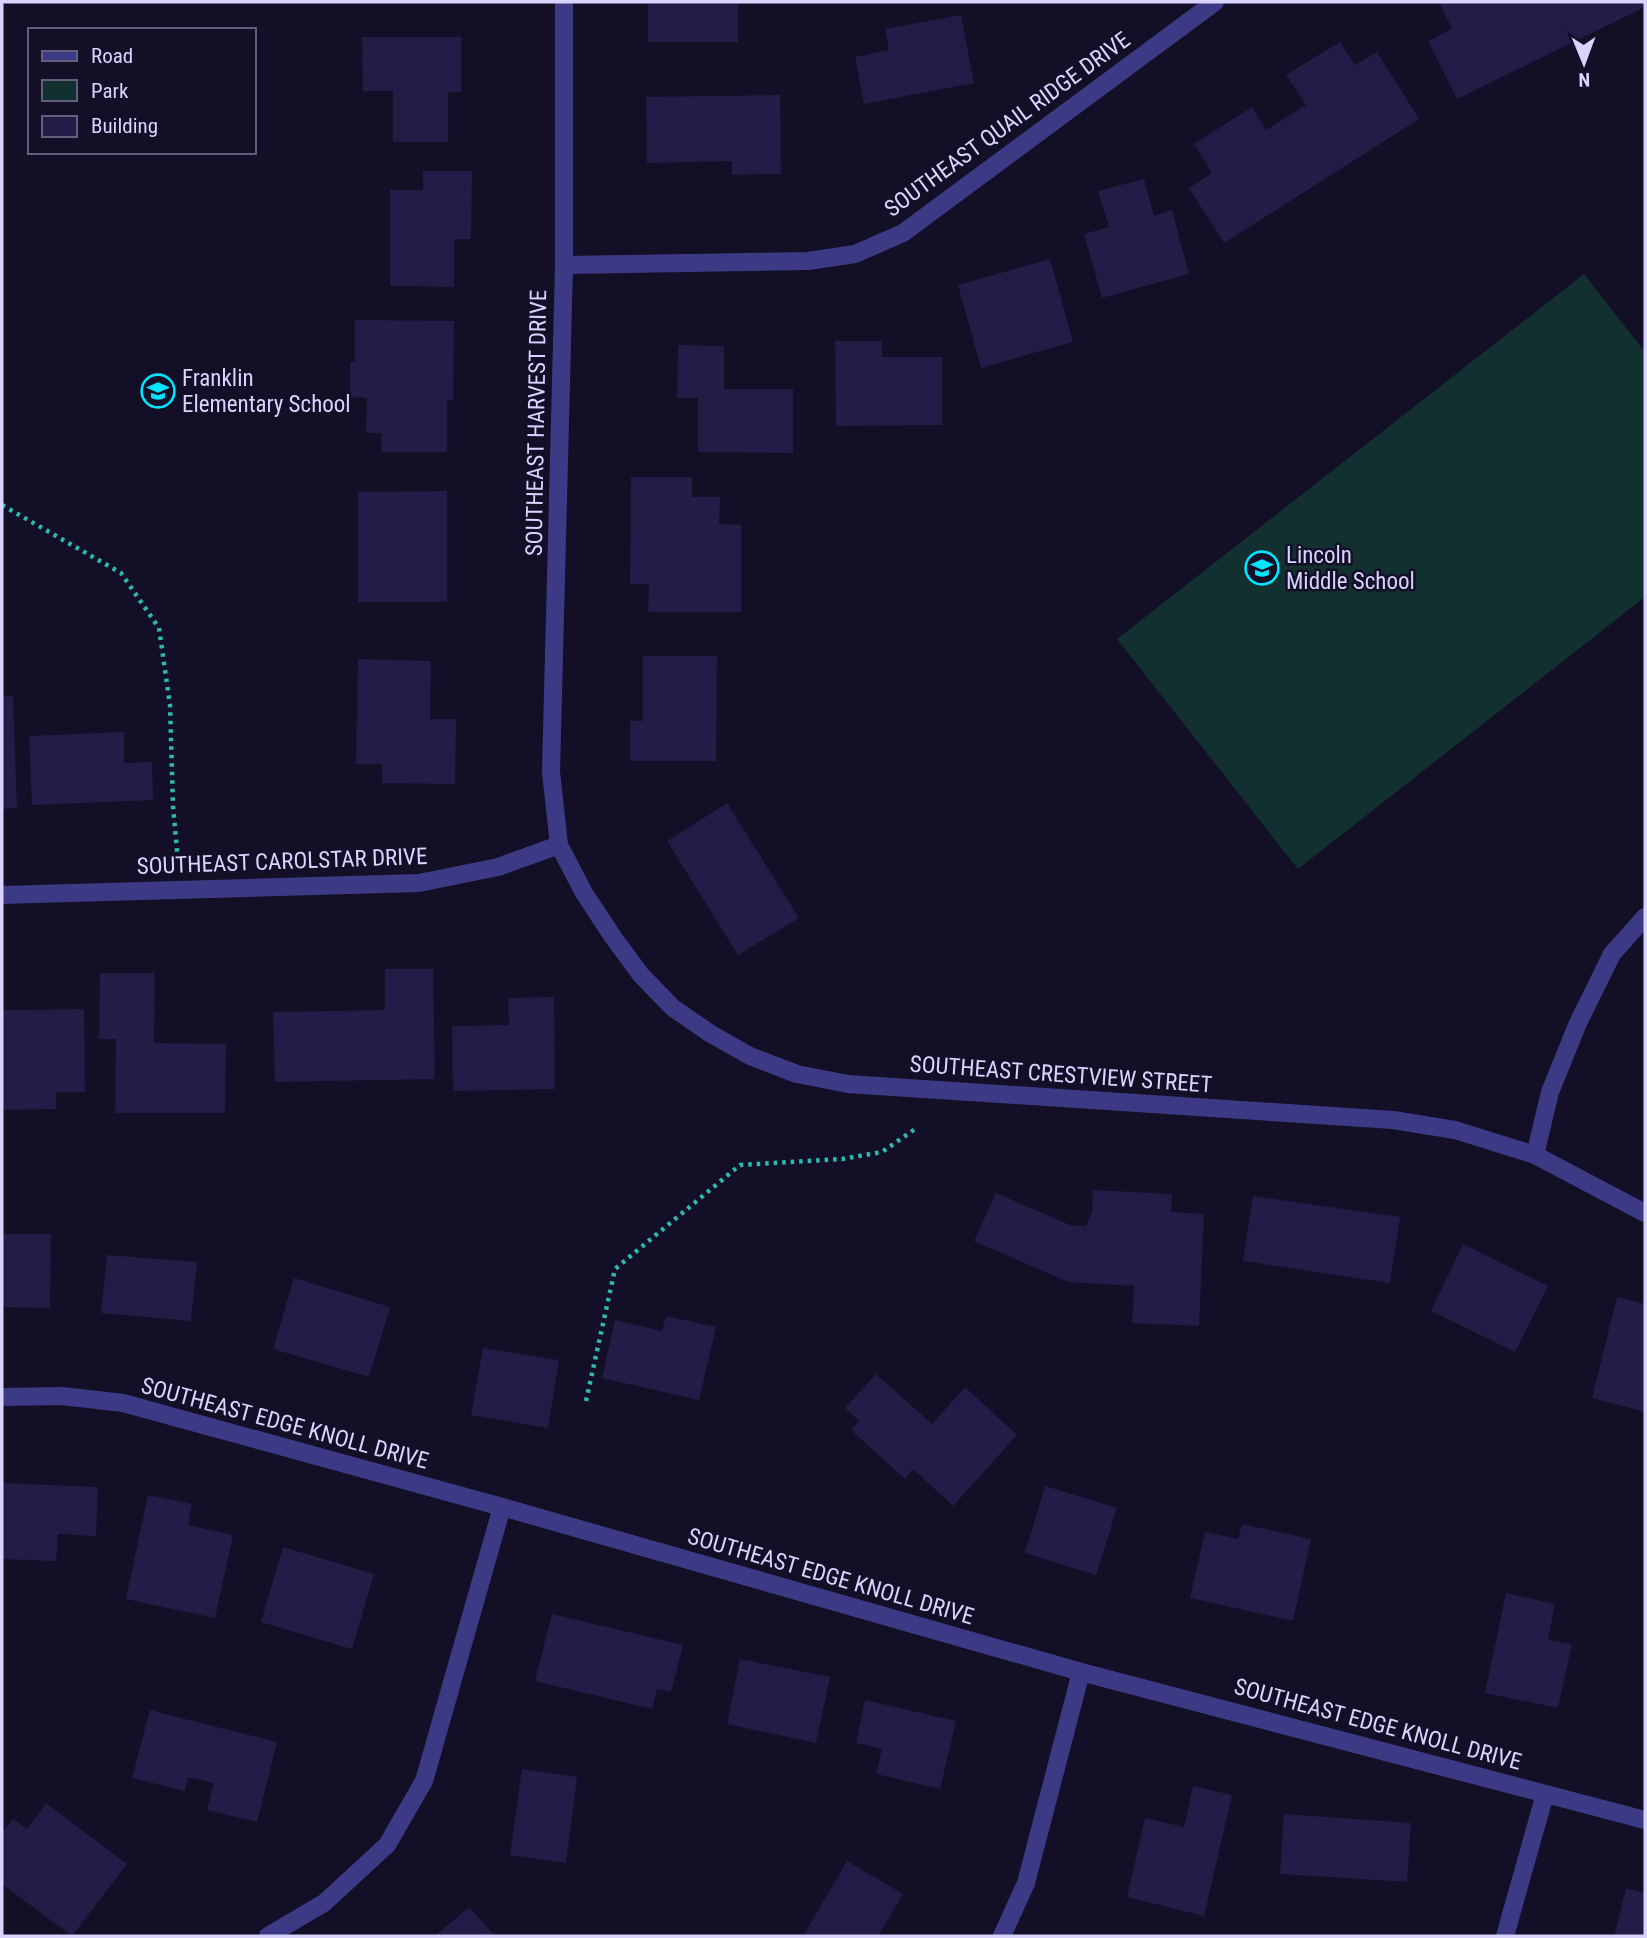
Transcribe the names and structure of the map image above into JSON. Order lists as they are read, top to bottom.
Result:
{
  "streets": {
    "street": [
      "SOUTHEAST QUAIL RIDGE DRIVE",
      "SOUTHEAST HARVEST DRIVE",
      "SOUTHEAST CAROLSTAR DRIVE",
      "SOUTHEAST CRESTVIEW STREET",
      "SOUTHEAST EDGE KNOLL DRIVE"
    ]
  },
  "crossings": [
    ["SOUTHEAST QUAIL RIDGE DRIVE", "SOUTHEAST HARVEST DRIVE"],
    ["SOUTHEAST HARVEST DRIVE", "SOUTHEAST CAROLSTAR DRIVE"],
    ["SOUTHEAST HARVEST DRIVE", "SOUTHEAST CRESTVIEW STREET"],
    ["SOUTHEAST CAROLSTAR DRIVE", "SOUTHEAST CRESTVIEW STREET"]
  ],
  "places": {
    "school or university": ["Franklin Elementary School", "Lincoln Middle School"]
  },
  "legend": ["Road", "Park", "Building"],
  "north": "bottom"
}
